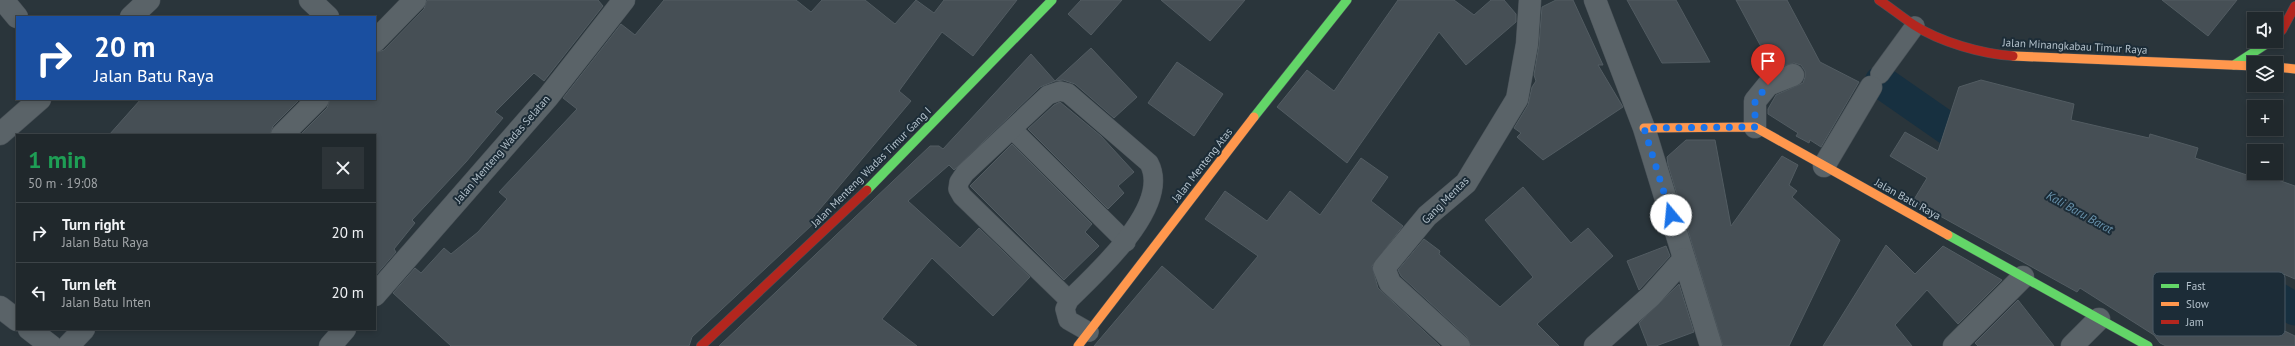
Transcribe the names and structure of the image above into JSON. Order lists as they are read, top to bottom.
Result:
{
  "streets": {
    "street": [
      "Jalan Minangkabau Timur Raya",
      "Jalan Menteng Wadas Selatan",
      "Jalan Menteng Atas",
      "Jalan Menteng Wadas Timur Gang I",
      "Jalan Batu Raya",
      "Gang Mentas"
    ]
  },
  "water": ["Kali Baru Barat"],
  "legend": ["Fast", "Slow", "Jam"],
  "page": {
    "map_buttons": ["+", "−"],
    "turn": ["20 m", "Jalan Batu Raya"],
    "heading": ["1 min", "50 m · 19:08"],
    "list": [
      {
        "name": "Turn right",
        "note": "Jalan Batu Raya",
        "value": "20 m"
      },
      {
        "name": "Turn left",
        "note": "Jalan Batu Inten",
        "value": "20 m"
      }
    ]
  }
}
